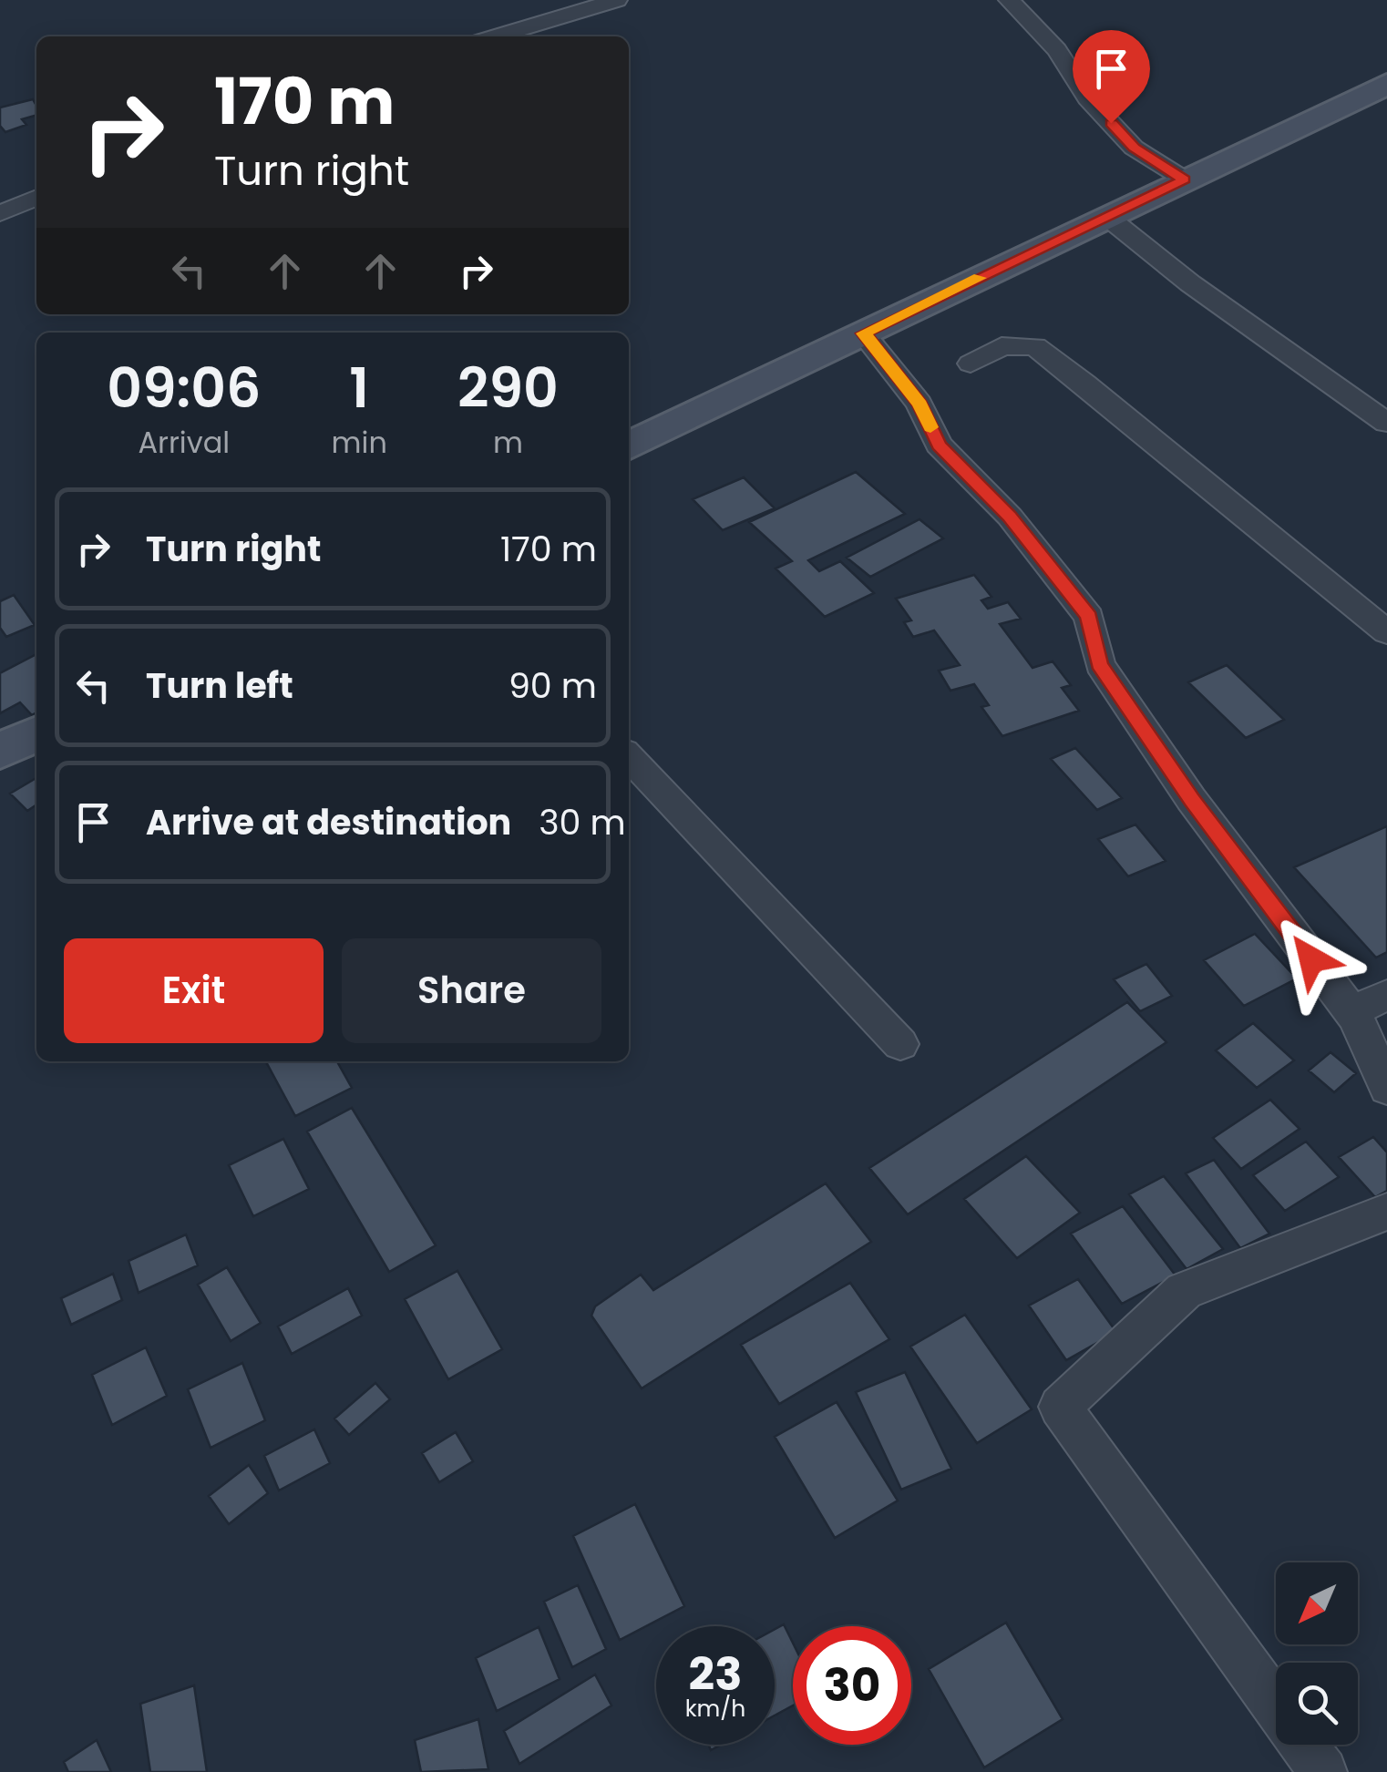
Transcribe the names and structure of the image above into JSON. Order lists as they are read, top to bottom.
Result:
{
  "north": "bottom left",
  "page": {
    "turn": ["170 m", "Turn right"],
    "eta": [
      "09:06",
      "Arrival",
      "1",
      "min",
      "290",
      "m"
    ],
    "list": [
      {
        "name": "Turn right",
        "value": "170 m"
      },
      {
        "name": "Turn left",
        "value": "90 m"
      },
      {
        "name": "Arrive at destination",
        "value": "30 m"
      }
    ],
    "buttons": ["Exit", "Share"],
    "speed": "23 km/h",
    "limit": "30"
  }
}
